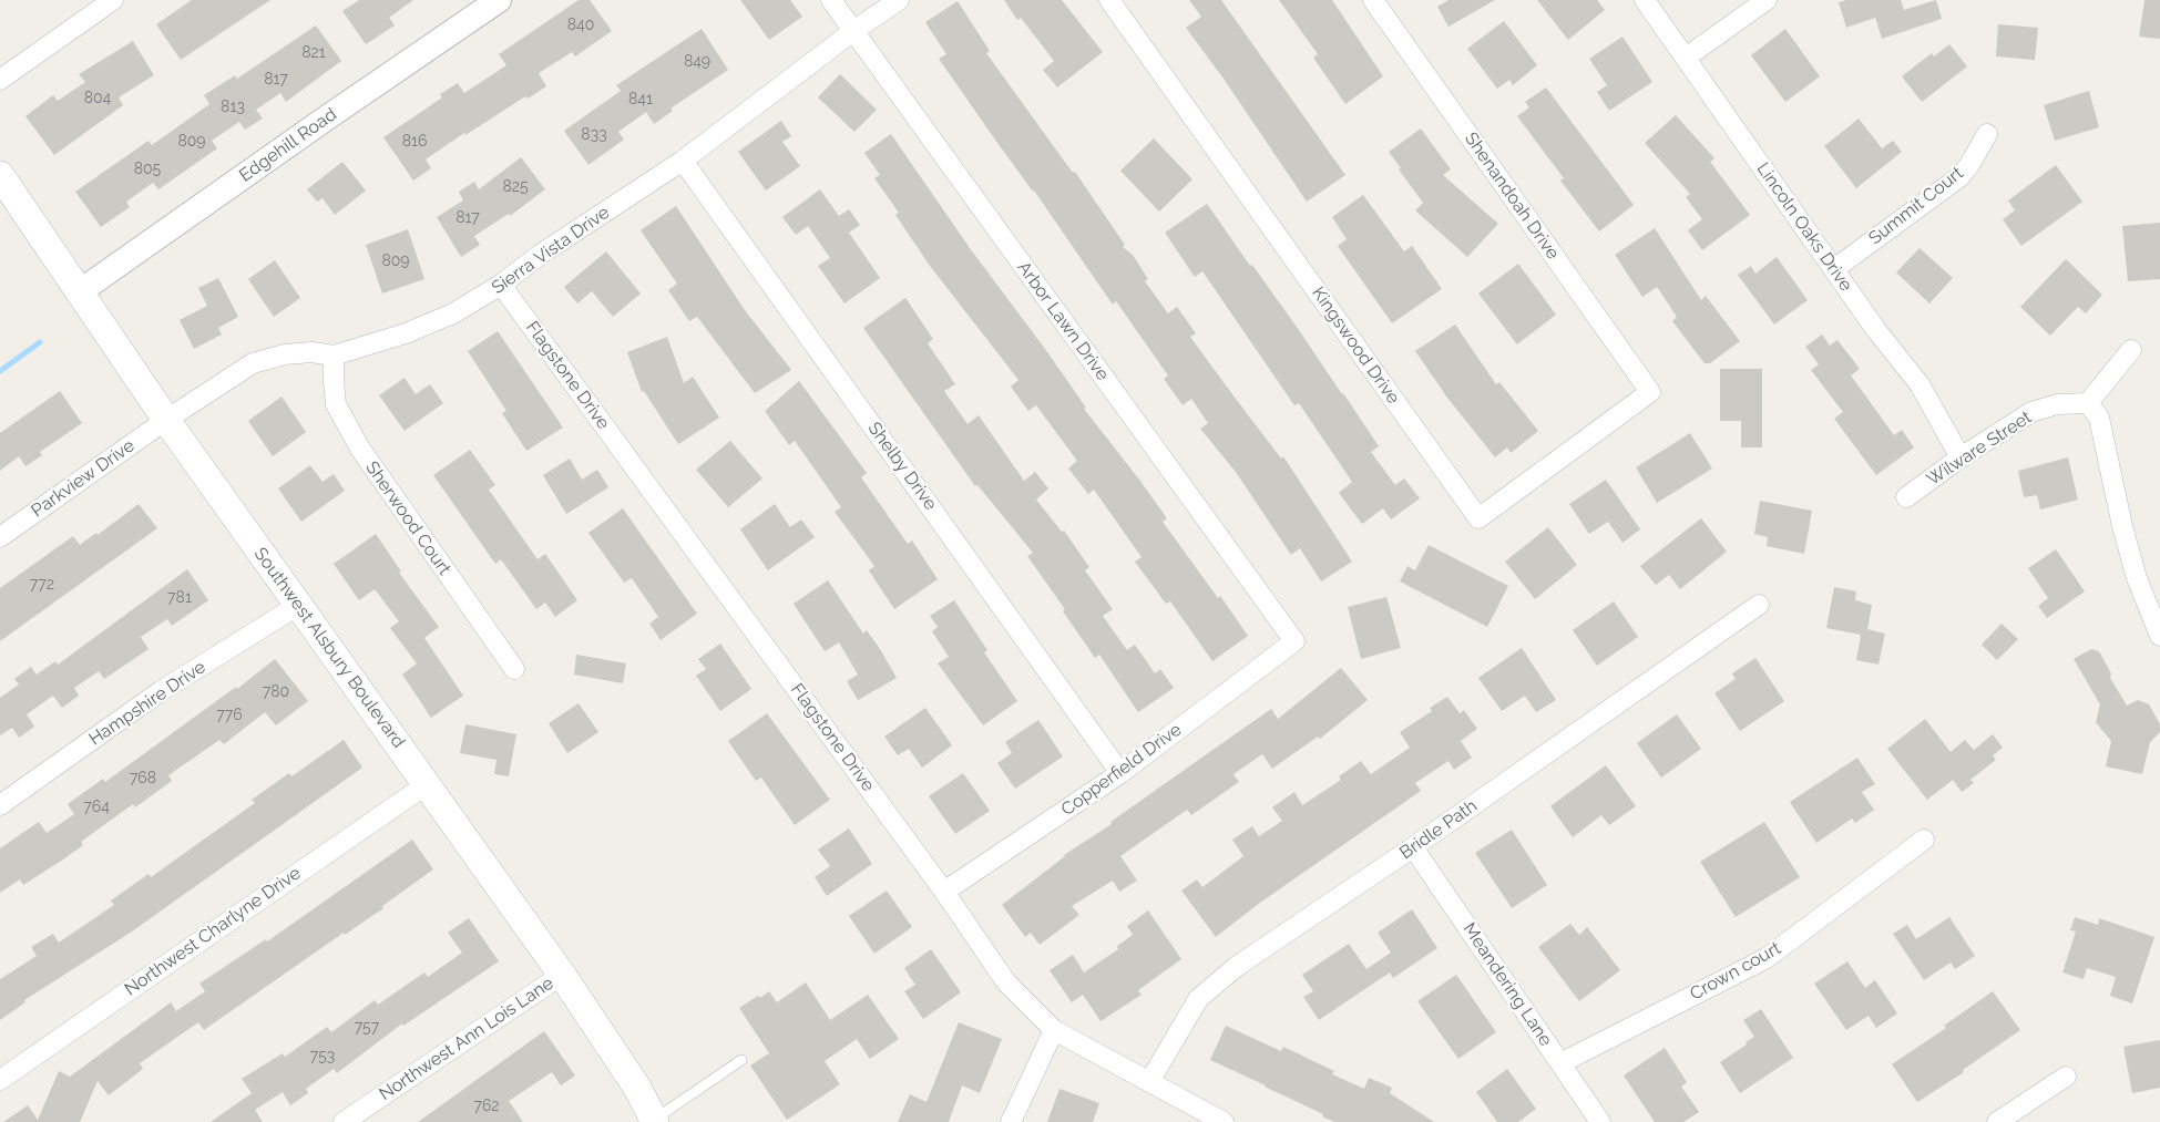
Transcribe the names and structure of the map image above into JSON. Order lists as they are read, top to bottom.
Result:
{
  "streets": {
    "main road": ["Southwest Alsbury Boulevard"],
    "street": [
      "Edgehill Road",
      "Shenandoah Drive",
      "Summit Court",
      "Lincoln Oaks Drive",
      "Sierra Vista Drive",
      "Arbor Lawn Drive",
      "Kingswood Drive",
      "Flagstone Drive",
      "Wilware Street",
      "Shelby Drive",
      "Parkview Drive",
      "Sherwood Court",
      "Hampshire Drive",
      "Copperfield Drive",
      "Bridle Path",
      "Northwest Charlyne Drive",
      "Crown court",
      "Meandering Lane",
      "Northwest Ann Lois Lane"
    ]
  },
  "crossings": [
    ["Edgehill Road", "Southwest Alsbury Boulevard"],
    ["Shenandoah Drive", "Kingswood Drive"],
    ["Summit Court", "Lincoln Oaks Drive"],
    ["Lincoln Oaks Drive", "Wilware Street"],
    ["Sierra Vista Drive", "Arbor Lawn Drive"],
    ["Sierra Vista Drive", "Flagstone Drive"],
    ["Sierra Vista Drive", "Shelby Drive"],
    ["Sierra Vista Drive", "Parkview Drive"],
    ["Sierra Vista Drive", "Sherwood Court"],
    ["Sierra Vista Drive", "Southwest Alsbury Boulevard"],
    ["Arbor Lawn Drive", "Copperfield Drive"],
    ["Flagstone Drive", "Copperfield Drive"],
    ["Flagstone Drive", "Bridle Path"],
    ["Shelby Drive", "Copperfield Drive"],
    ["Parkview Drive", "Southwest Alsbury Boulevard"],
    ["Southwest Alsbury Boulevard", "Hampshire Drive"],
    ["Southwest Alsbury Boulevard", "Northwest Charlyne Drive"],
    ["Southwest Alsbury Boulevard", "Northwest Ann Lois Lane"],
    ["Bridle Path", "Meandering Lane"],
    ["Crown court", "Meandering Lane"]
  ],
  "house_numbers": [
    "840",
    "821",
    "849",
    "817",
    "804",
    "841",
    "813",
    "833",
    "809",
    "816",
    "805",
    "825",
    "817",
    "809",
    "772",
    "781",
    "780",
    "776",
    "768",
    "764",
    "757",
    "753",
    "762"
  ]
}
